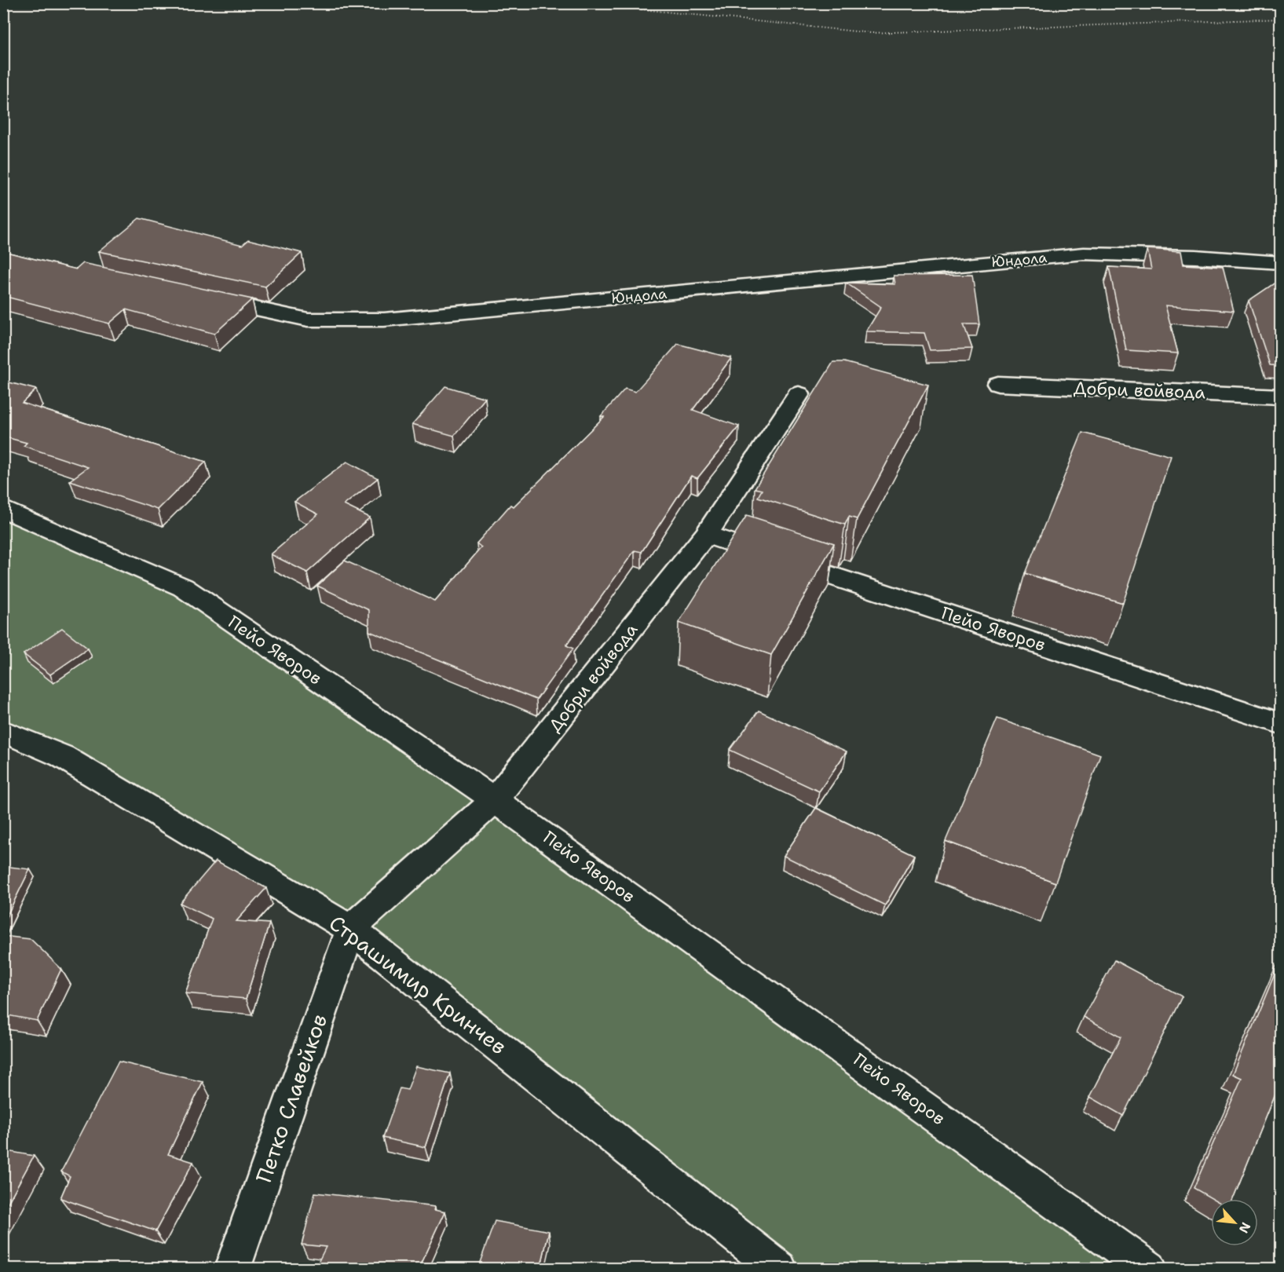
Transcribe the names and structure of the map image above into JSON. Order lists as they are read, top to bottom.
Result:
{
  "streets": {
    "street": [
      "Юндола",
      "Добри войвода",
      "Пейо Яворов",
      "Страшимир Кринчев",
      "Петко Славейков"
    ]
  },
  "crossings": [
    ["Добри войвода", "Пейо Яворов"],
    ["Добри войвода", "Страшимир Кринчев"],
    ["Добри войвода", "Петко Славейков"],
    ["Страшимир Кринчев", "Петко Славейков"]
  ],
  "north": "bottom right"
}
